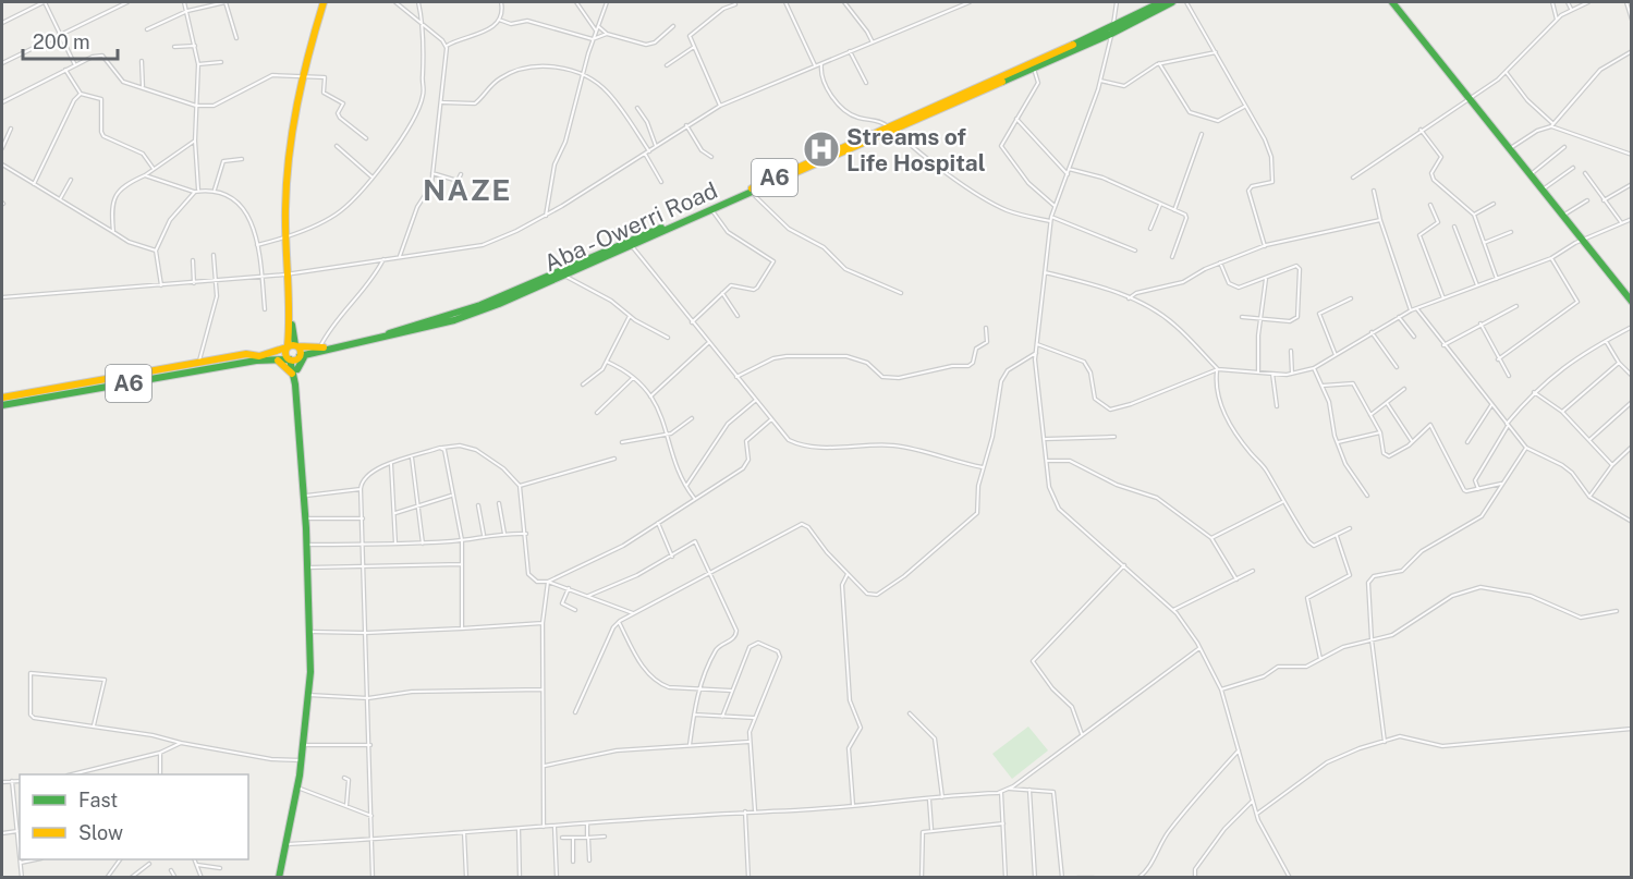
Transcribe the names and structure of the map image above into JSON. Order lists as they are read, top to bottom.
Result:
{
  "streets": {
    "main road": ["A6", "Aba - Owerri Road"]
  },
  "districts": ["NAZE"],
  "places": {
    "hospital": ["Streams of Life Hospital"]
  },
  "legend": ["Fast", "Slow"],
  "scale_bar": "200 m"
}
